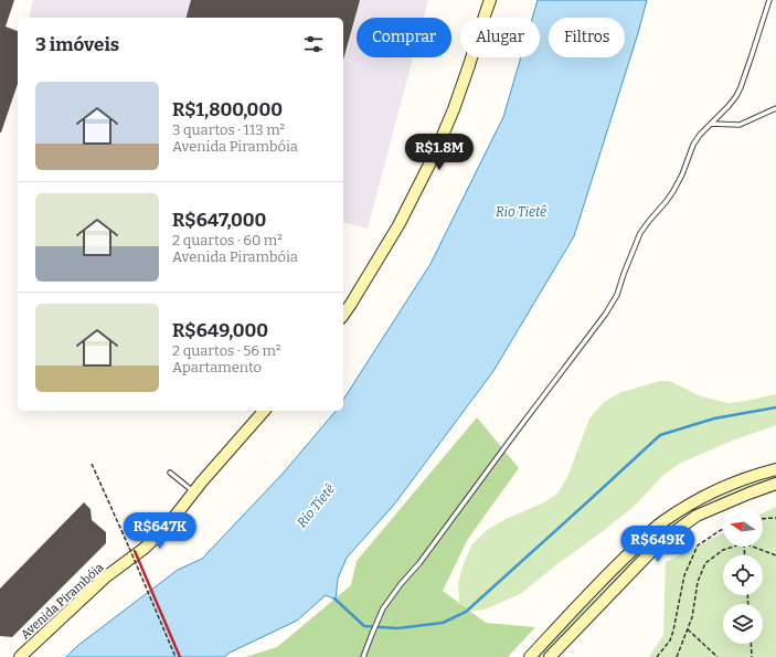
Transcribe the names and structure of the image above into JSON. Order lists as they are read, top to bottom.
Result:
{
  "streets": {
    "main road": ["Avenida Pirambóia"]
  },
  "water": ["Rio Tietê"],
  "north": "left",
  "page": {
    "chip": ["Comprar", "Alugar", "Filtros"],
    "heading": "3 imóveis",
    "list": [
      {
        "name": "R$1,800,000",
        "note": "3 quartos · 113 m² · Avenida Pirambóia"
      },
      {
        "name": "R$647,000",
        "note": "2 quartos · 60 m² · Avenida Pirambóia"
      },
      {
        "name": "R$649,000",
        "note": "2 quartos · 56 m² · Apartamento"
      }
    ],
    "price": ["R$1.8M", "R$647K", "R$649K"]
  }
}
